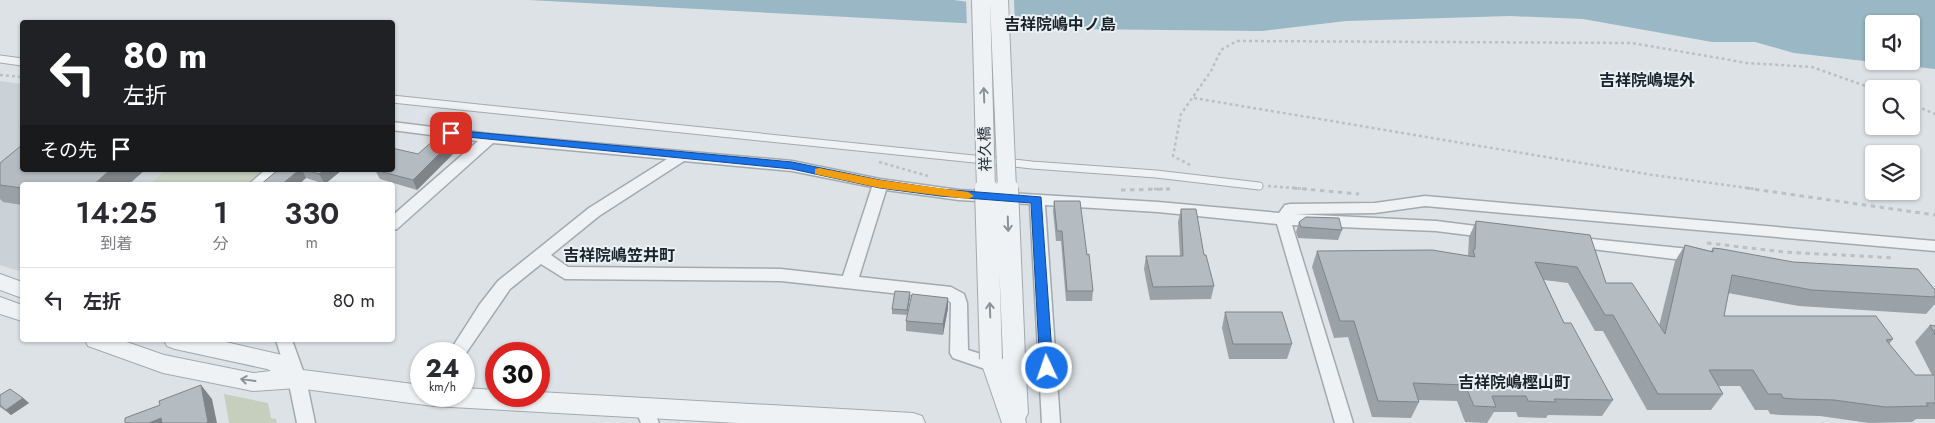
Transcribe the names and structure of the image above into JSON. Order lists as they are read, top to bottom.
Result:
{
  "streets": {
    "street": ["祥久橋"]
  },
  "districts": [
    "吉祥院嶋中ノ島",
    "吉祥院嶋堤外",
    "吉祥院嶋笠井町",
    "吉祥院嶋樫山町"
  ],
  "page": {
    "turn": ["80 m", "左折"],
    "then": "その先",
    "eta": [
      "14:25",
      "到着",
      "1",
      "分",
      "330",
      "m"
    ],
    "list": [
      {
        "name": "左折",
        "value": "80 m"
      }
    ],
    "speed": "24 km/h",
    "limit": "30"
  }
}
